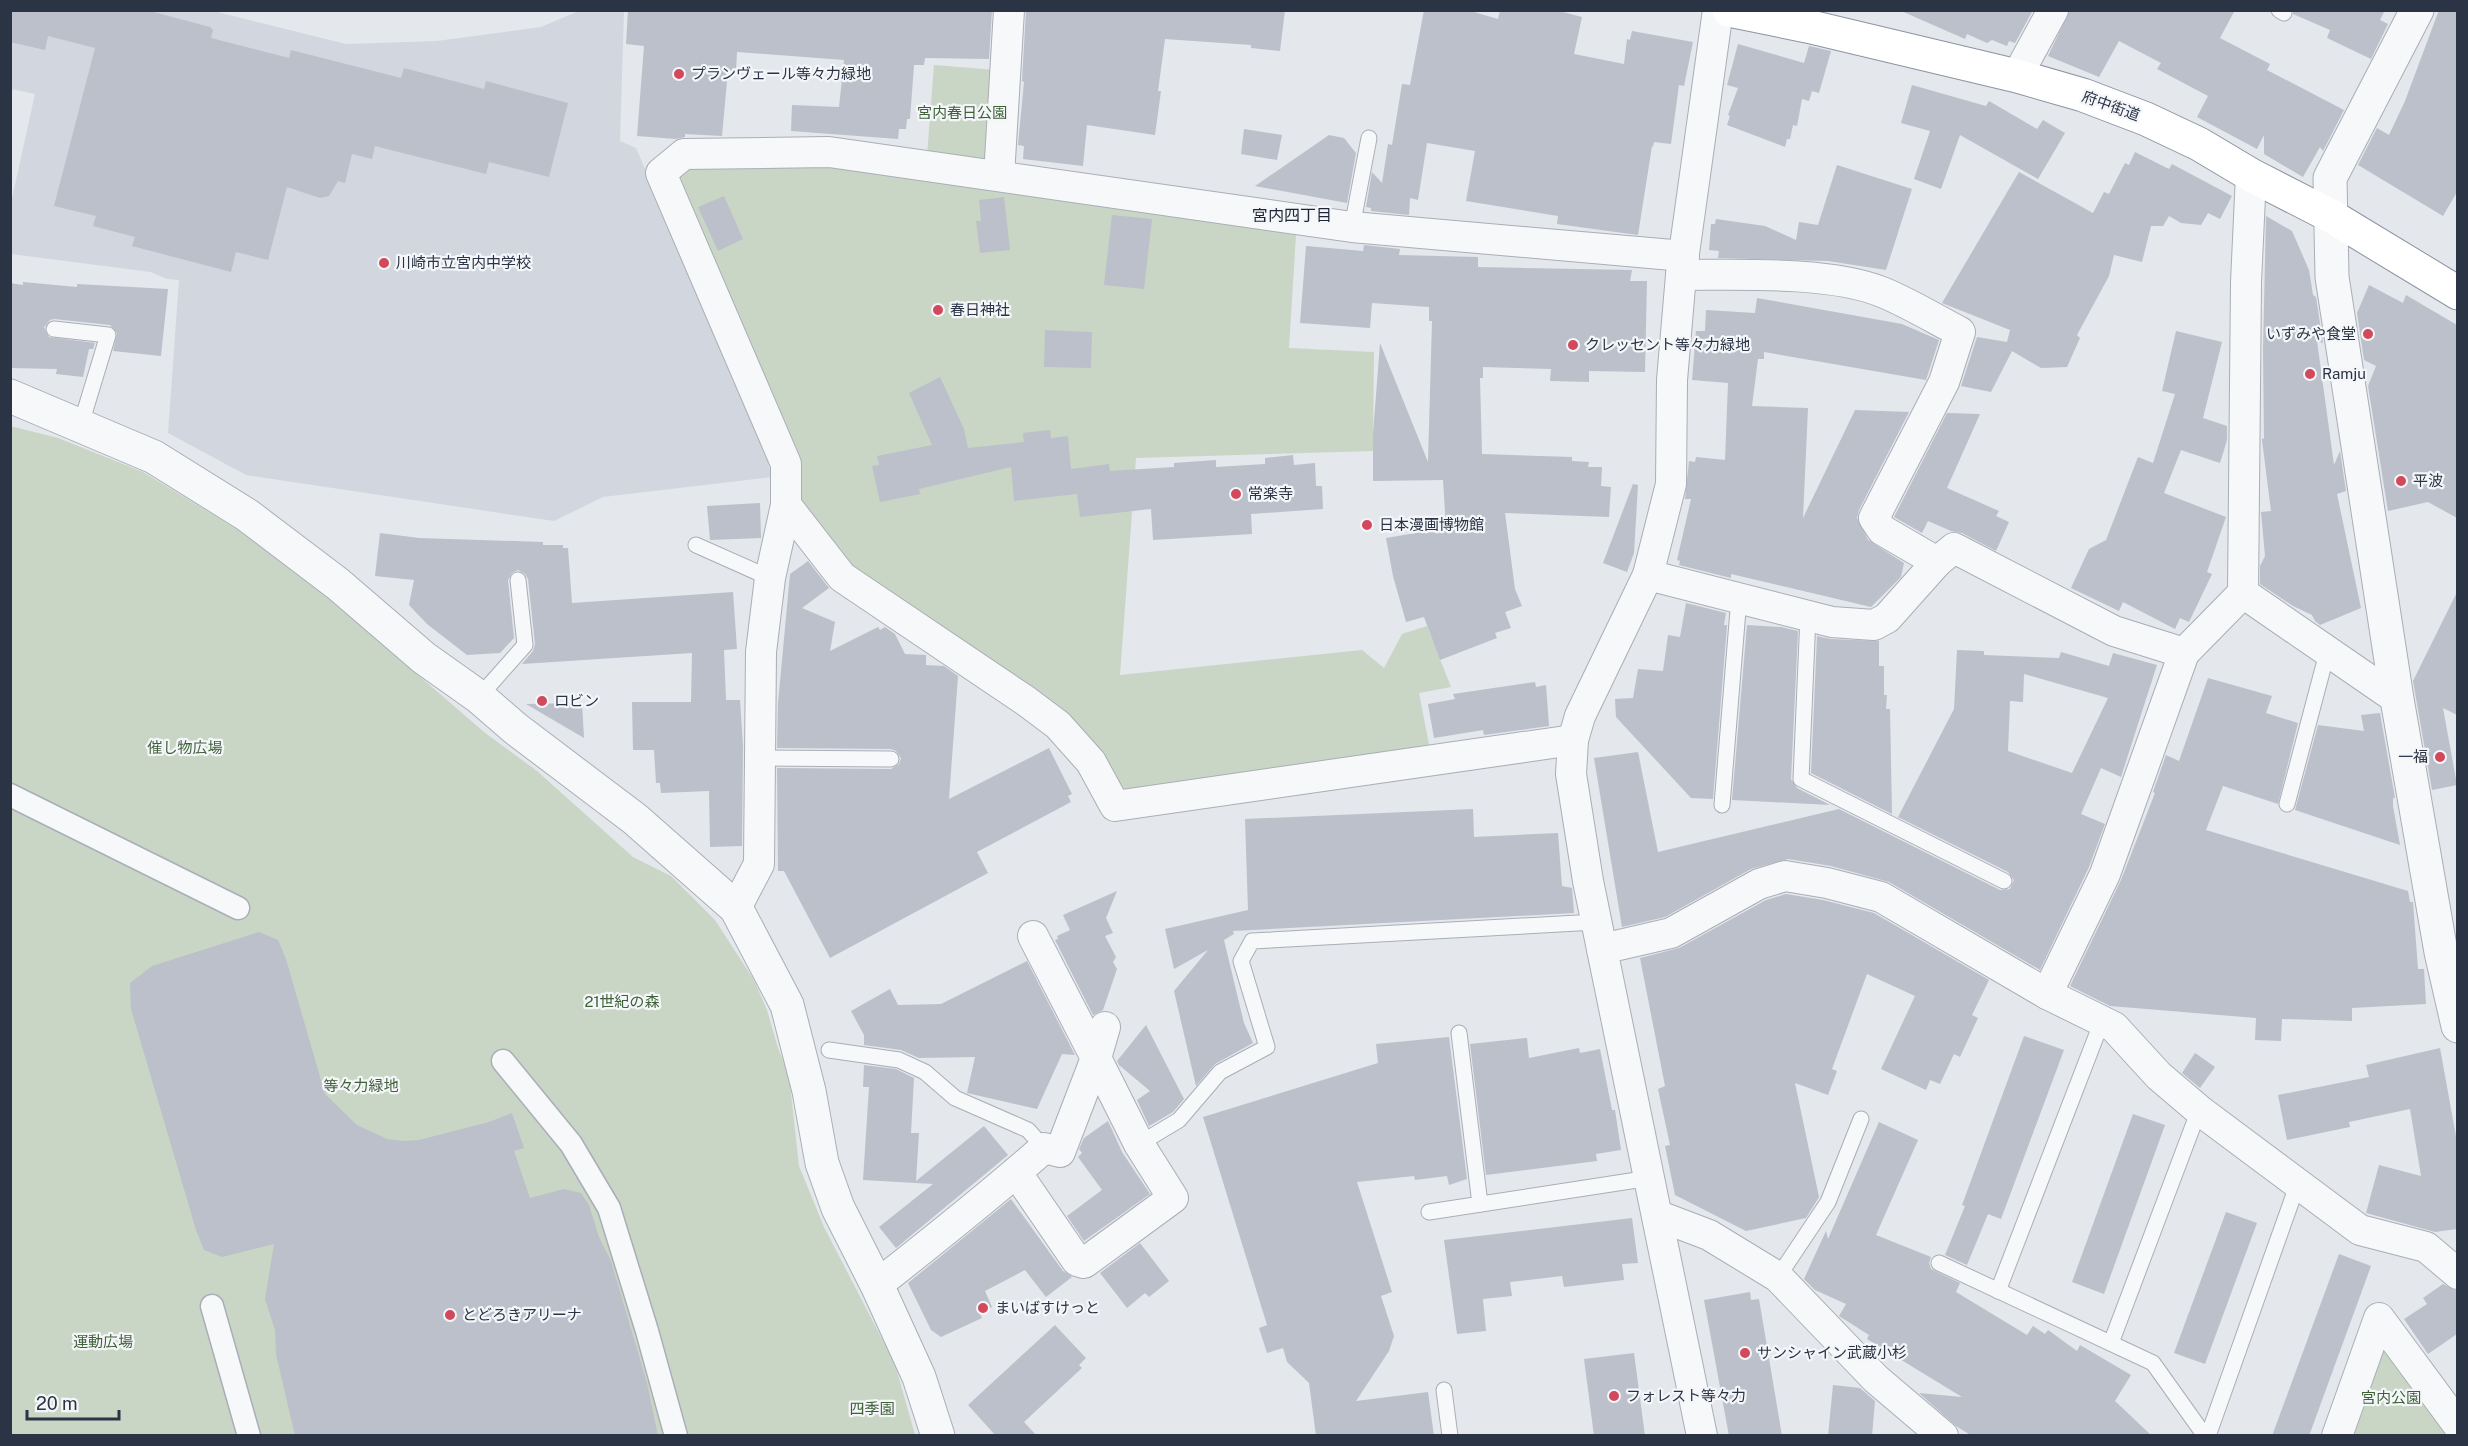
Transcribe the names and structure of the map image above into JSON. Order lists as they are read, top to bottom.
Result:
{
  "streets": {
    "highway": ["府中街道"]
  },
  "districts": ["宮内四丁目"],
  "parks": [
    "宮内春日公園",
    "催し物広場",
    "21世紀の森",
    "等々力緑地",
    "運動広場",
    "宮内公園",
    "四季園"
  ],
  "places": [
    "プランヴェール等々力緑地",
    "川崎市立宮内中学校",
    "春日神社",
    "いずみや食堂",
    "クレッセント等々力緑地",
    "Ramju",
    "平波",
    "常楽寺",
    "日本漫画博物館",
    "ロビン",
    "一福",
    "まいばすけっと",
    "とどろきアリーナ",
    "サンシャイン武蔵小杉",
    "フォレスト等々力"
  ],
  "scale_bar": "20 m"
}
